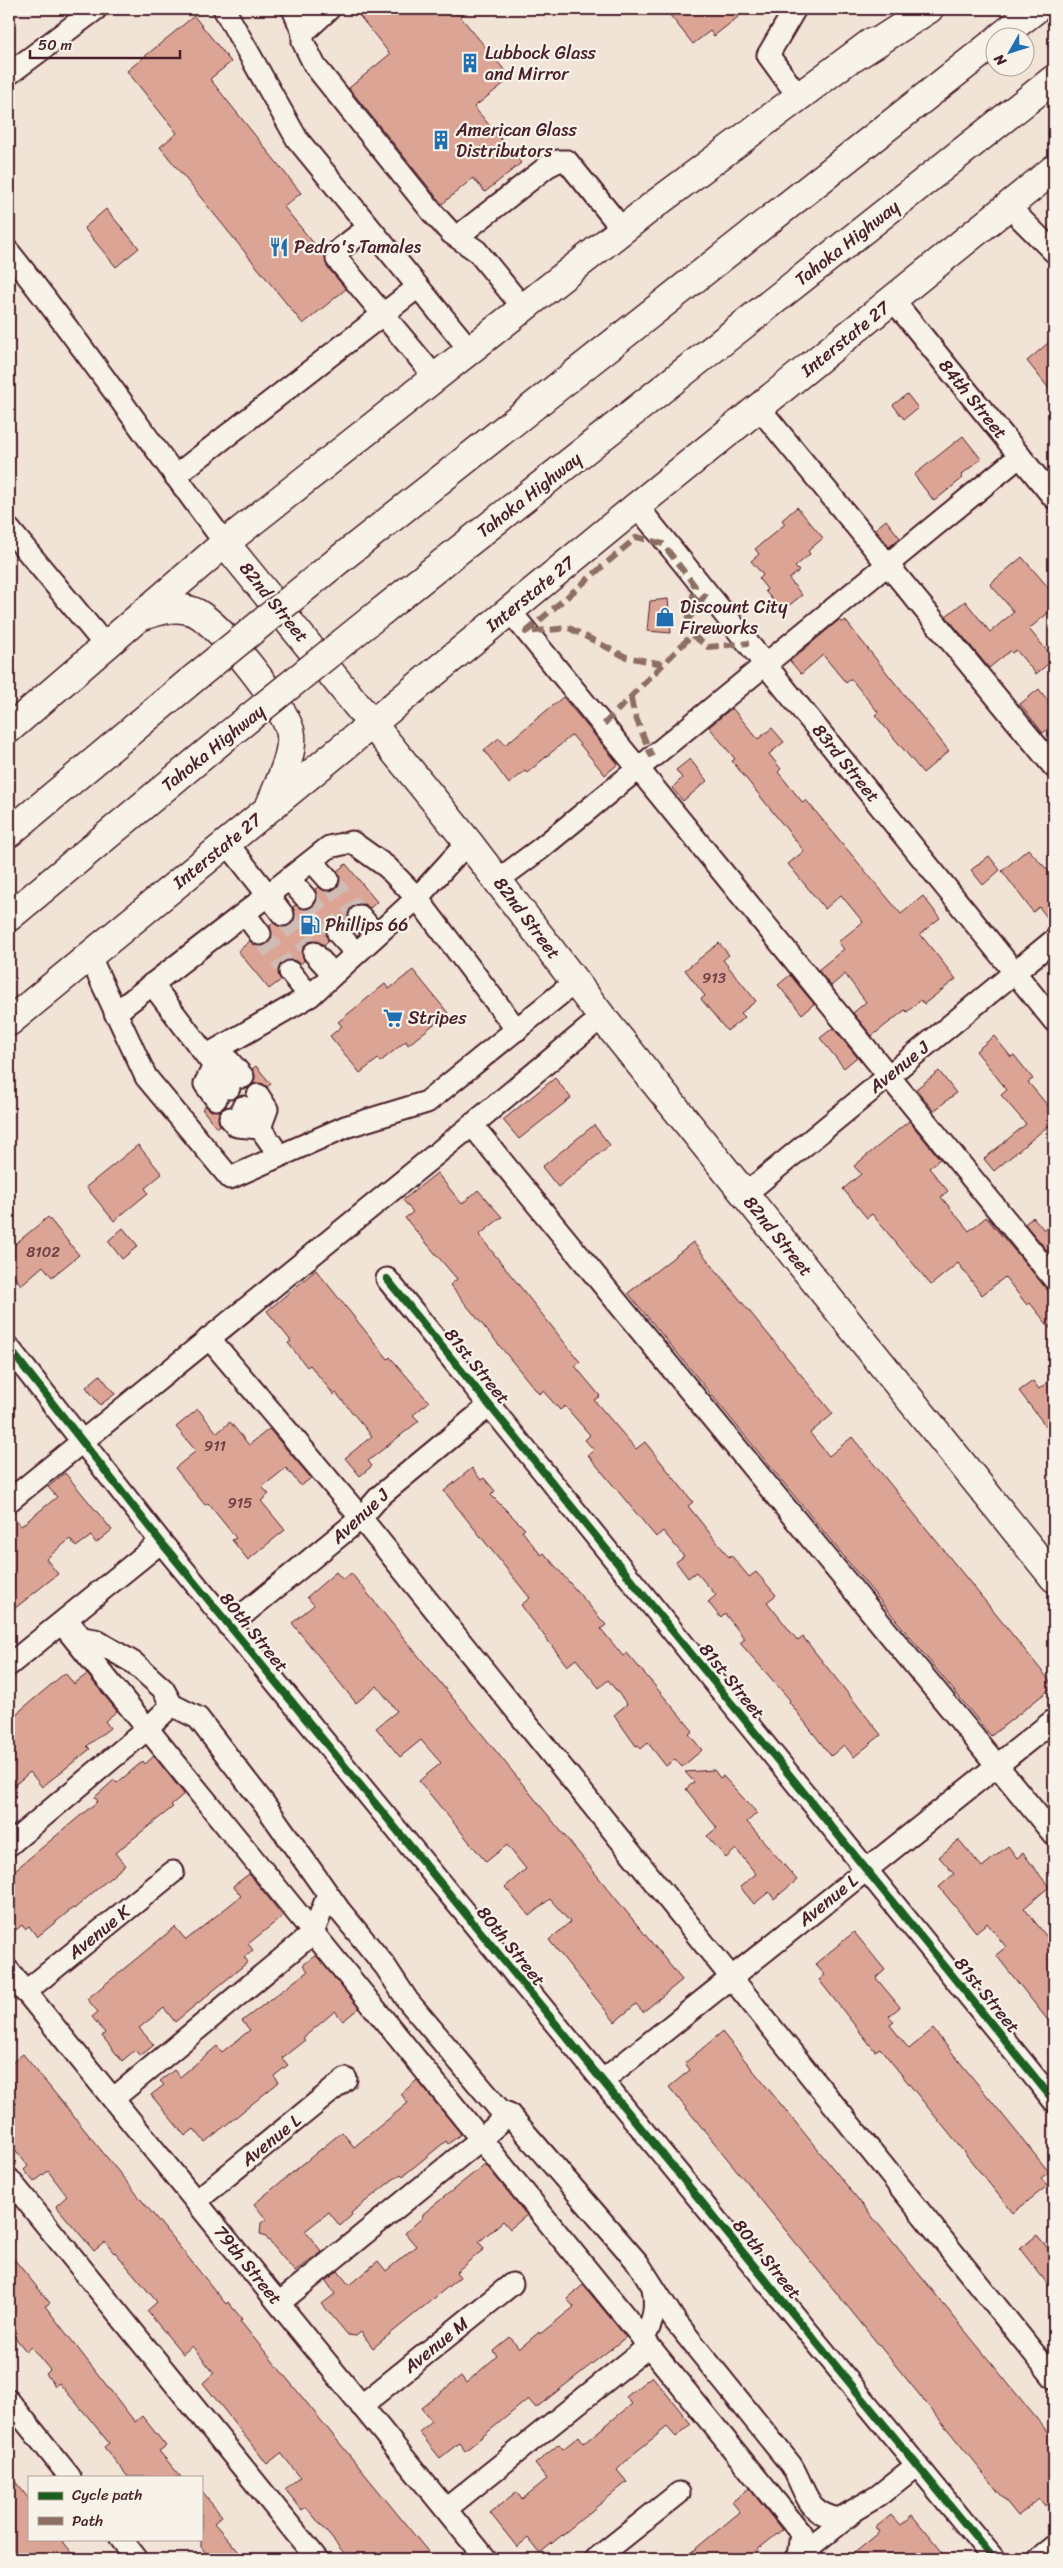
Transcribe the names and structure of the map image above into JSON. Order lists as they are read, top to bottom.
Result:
{
  "streets": {
    "main road": ["Tahoka Highway", "Interstate 27", "82nd Street"],
    "street": [
      "84th Street",
      "83rd Street",
      "Avenue J",
      "81st Street",
      "80th Street",
      "Avenue L",
      "Avenue K",
      "79th Street",
      "Avenue M"
    ]
  },
  "crossings": [
    ["Interstate 27", "84th Street"],
    ["Interstate 27", "82nd Street"],
    ["Interstate 27", "83rd Street"],
    ["82nd Street", "Avenue J"],
    ["83rd Street", "Avenue J"],
    ["Avenue J", "81st Street"],
    ["Avenue J", "80th Street"],
    ["81st Street", "Avenue L"],
    ["80th Street", "Avenue L"],
    ["Avenue L", "79th Street"],
    ["Avenue K", "79th Street"],
    ["79th Street", "Avenue M"]
  ],
  "places": {
    "building": ["Lubbock Glass and Mirror", "American Glass Distributors"],
    "restaurant": ["Pedro's Tamales"],
    "shop": ["Discount City Fireworks"],
    "fuel station": ["Phillips 66"],
    "supermarket": ["Stripes"]
  },
  "house_numbers": [
    "913",
    "8102",
    "911",
    "915"
  ],
  "legend": ["Cycle path", "Path"],
  "scale_bar": "50 m",
  "north": "bottom left"
}
